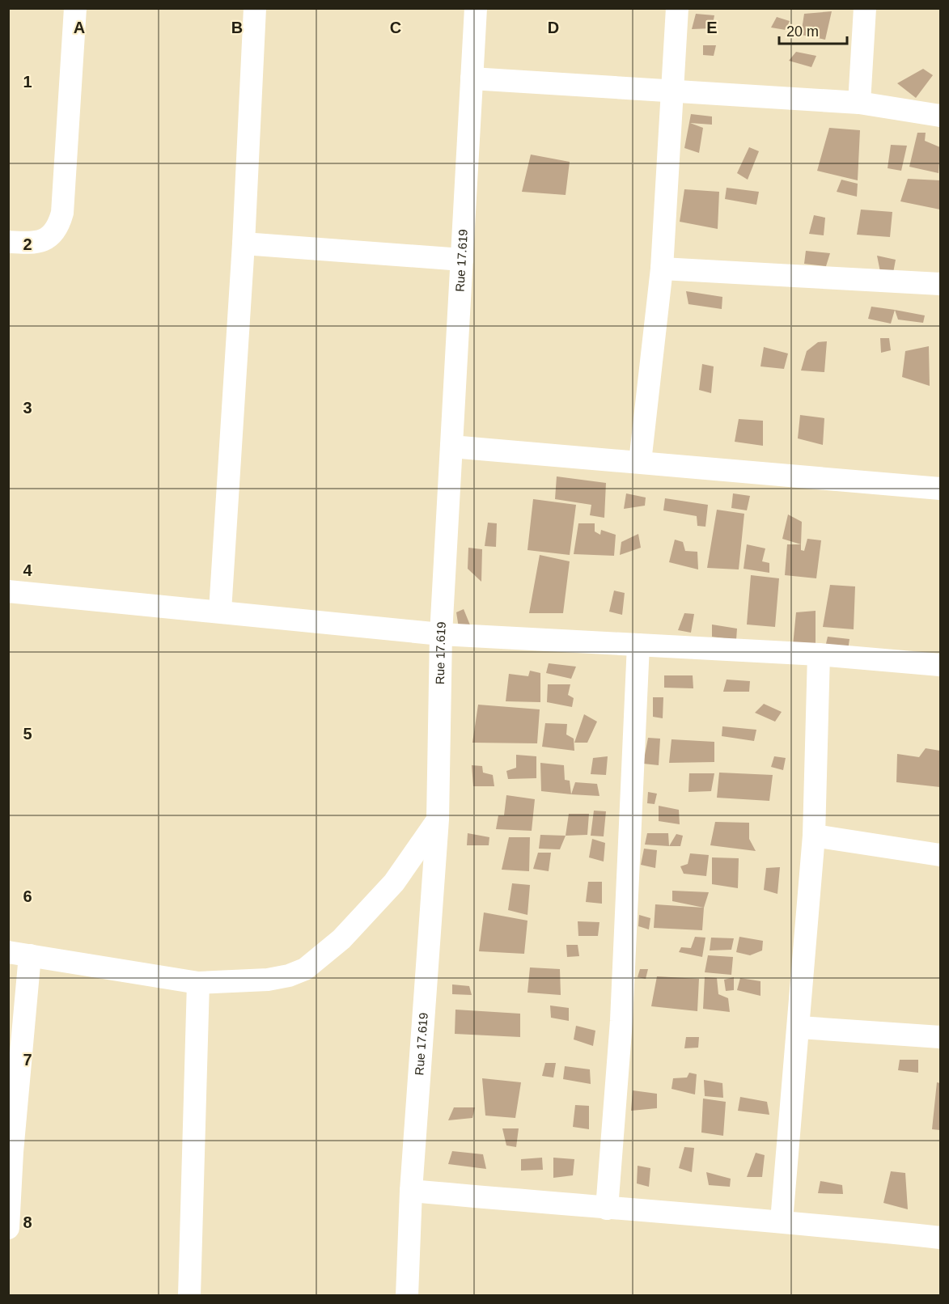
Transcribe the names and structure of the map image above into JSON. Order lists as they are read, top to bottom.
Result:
{
  "streets": {
    "street": ["Rue 17.619"]
  },
  "scale_bar": "20 m",
  "grid": {
    "columns": [
      "A",
      "B",
      "C",
      "D",
      "E"
    ],
    "rows": [
      "1",
      "2",
      "3",
      "4",
      "5",
      "6",
      "7",
      "8"
    ]
  }
}
